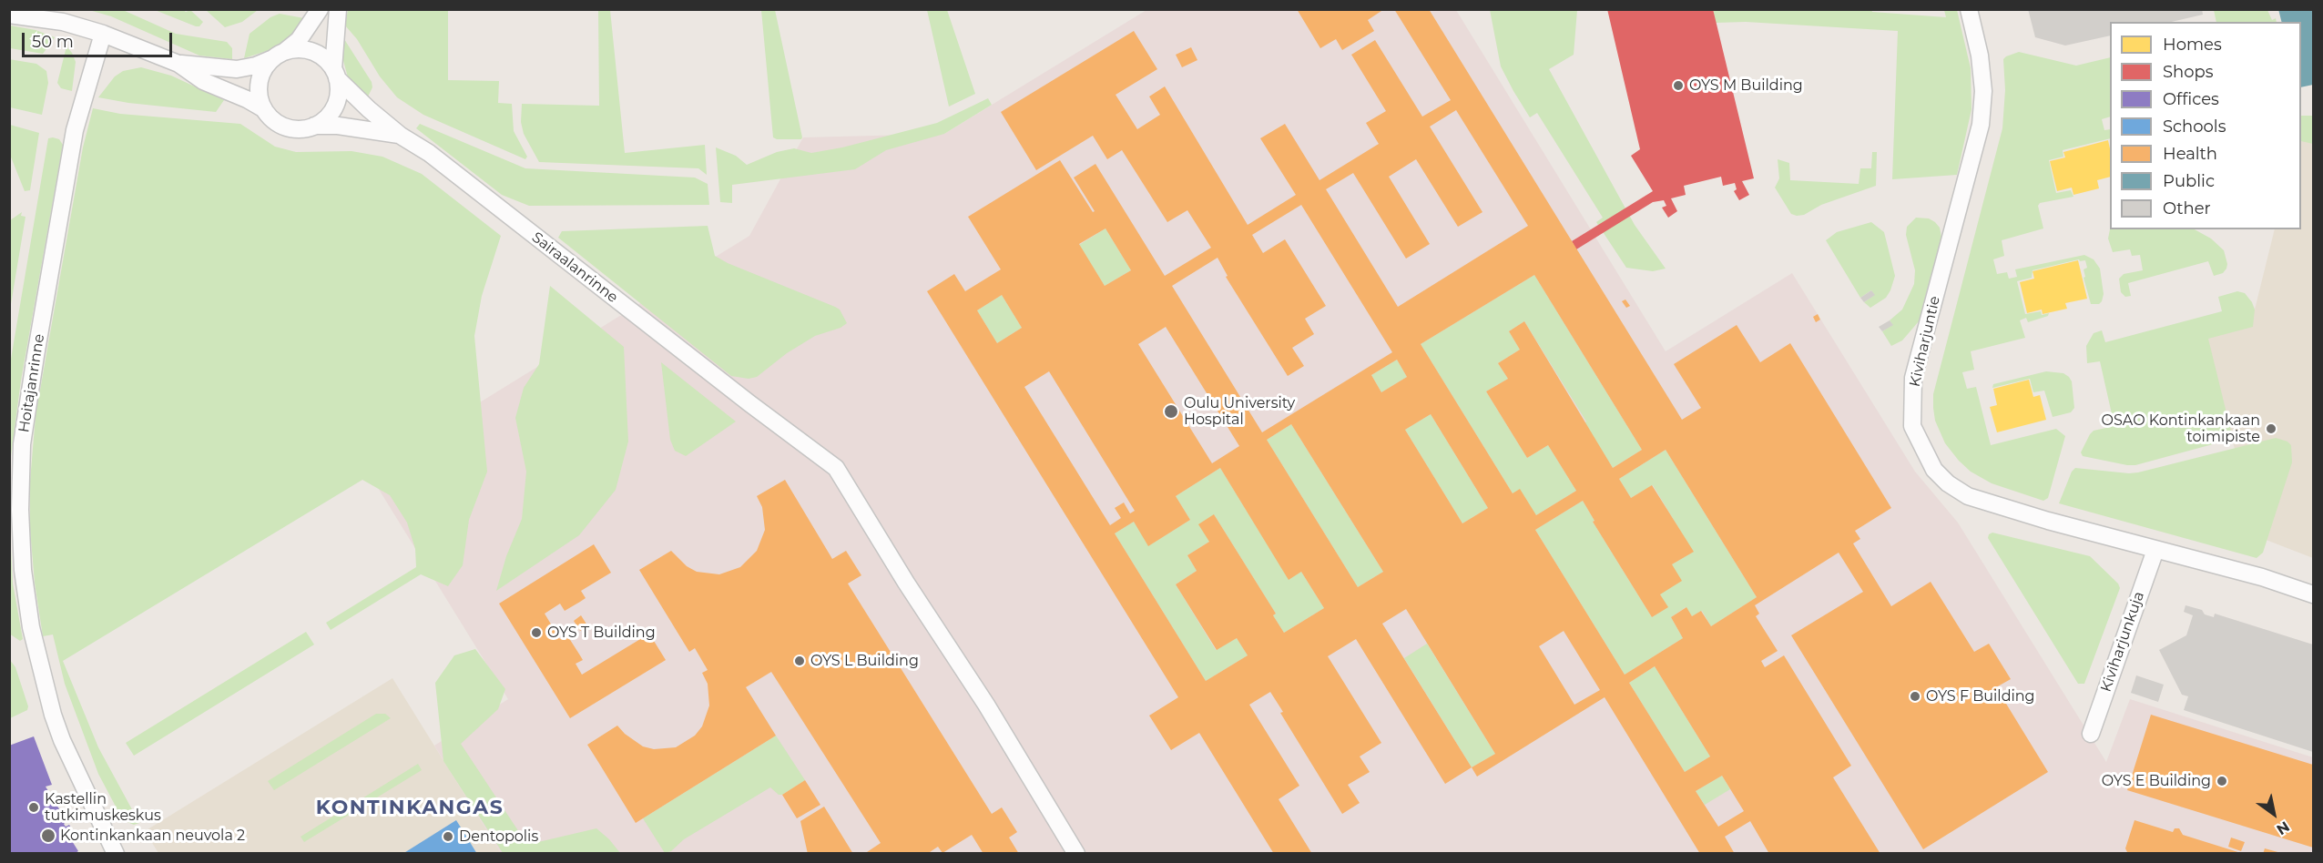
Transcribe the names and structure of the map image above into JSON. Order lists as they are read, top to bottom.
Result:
{
  "streets": {
    "street": [
      "Sairaalanrinne",
      "Kiviharjuntie",
      "Hoitajanrinne",
      "Kiviharjunkuja"
    ]
  },
  "crossings": [
    ["Kiviharjuntie", "Kiviharjunkuja"]
  ],
  "districts": ["KONTINKANGAS"],
  "places": [
    "OYS M Building",
    "Oulu University Hospital",
    "OSAO Kontinkankaan toimipiste",
    "OYS T Building",
    "OYS L Building",
    "OYS F Building",
    "OYS E Building",
    "Kastellin tutkimuskeskus",
    "Kontinkankaan neuvola 2",
    "Dentopolis"
  ],
  "legend": [
    "Homes",
    "Shops",
    "Offices",
    "Schools",
    "Health",
    "Public",
    "Other"
  ],
  "scale_bar": "50 m",
  "north": "bottom right"
}
